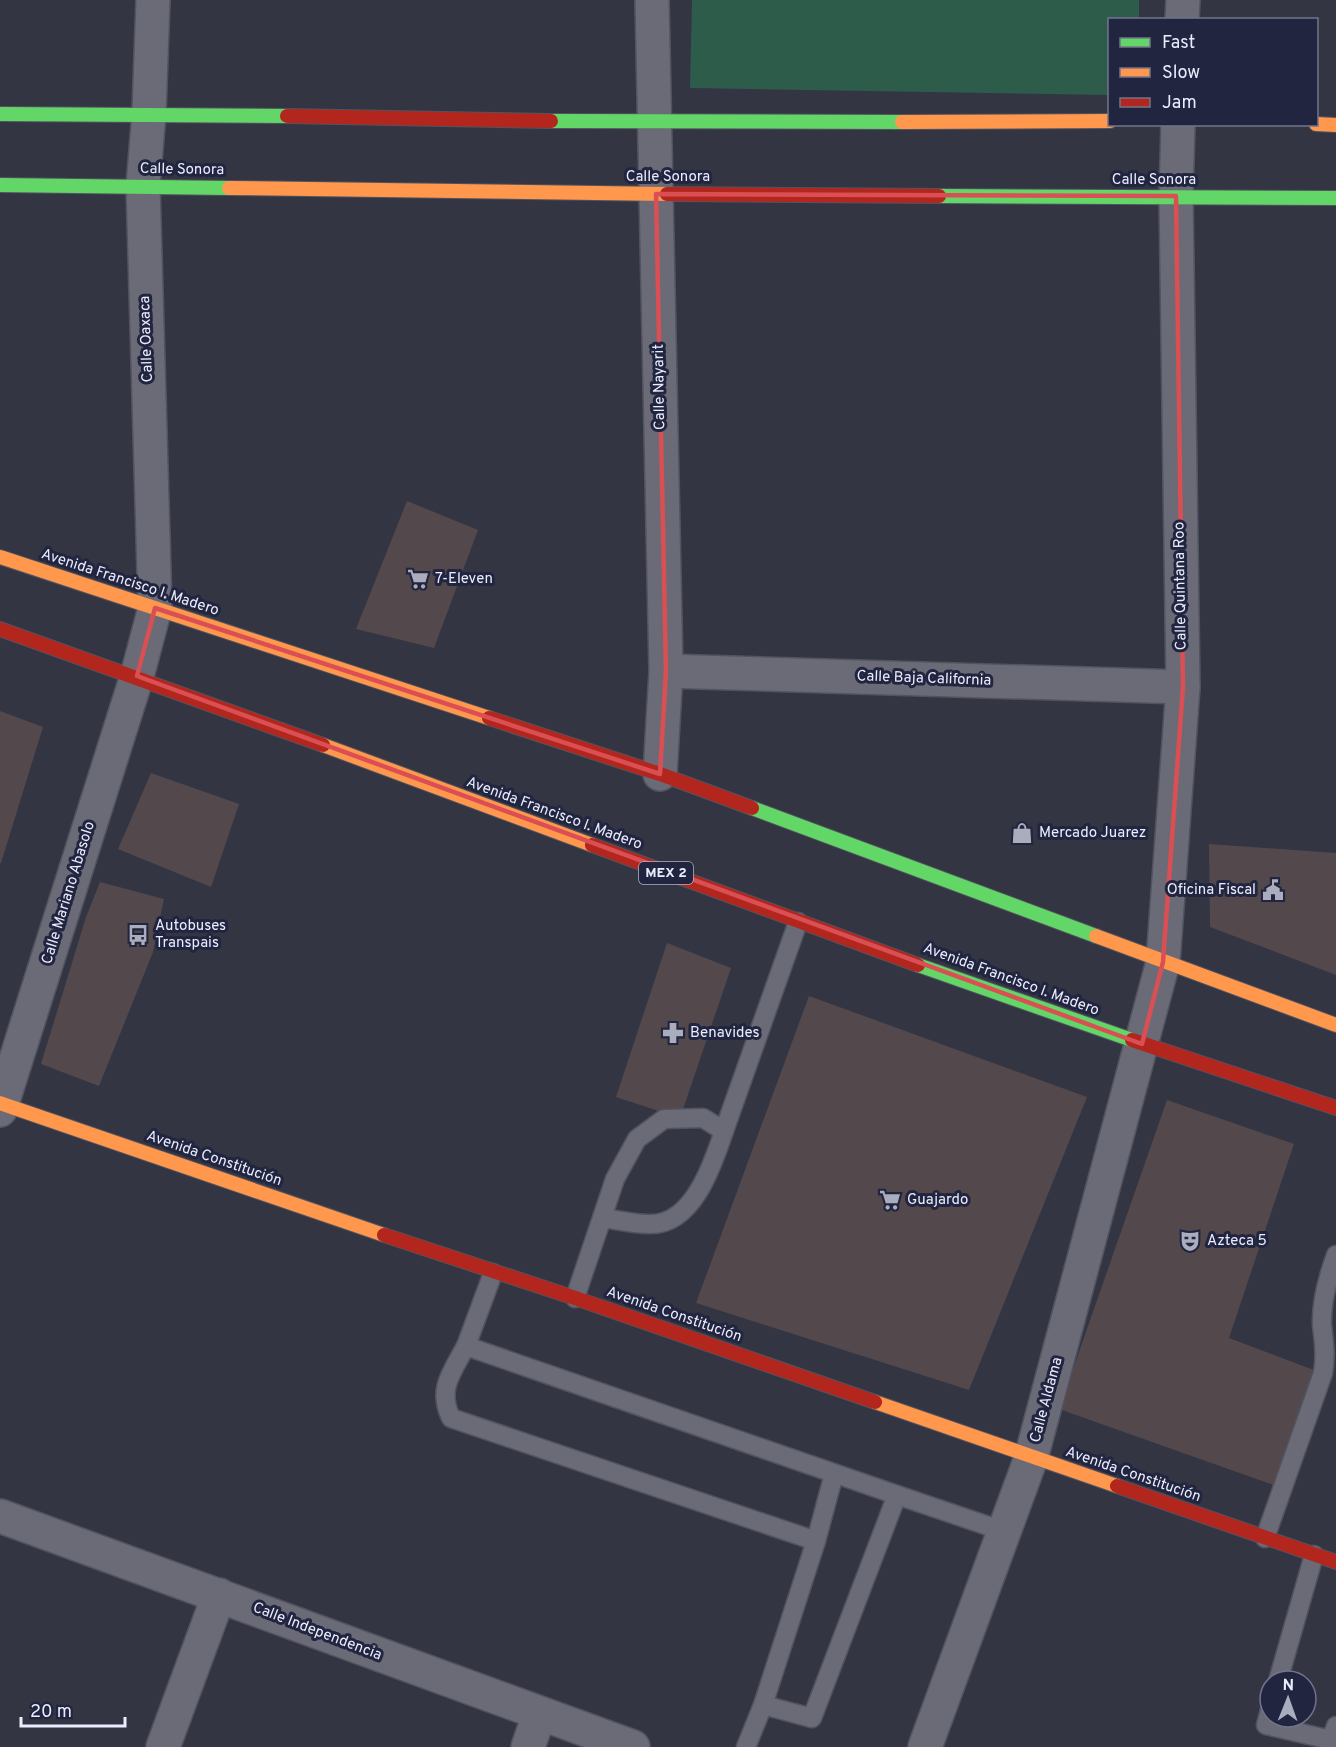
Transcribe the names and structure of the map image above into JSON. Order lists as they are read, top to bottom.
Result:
{
  "streets": {
    "street": [
      "Calle Sonora",
      "Calle Oaxaca",
      "Calle Nayarit",
      "Avenida Francisco I. Madero",
      "Calle Quintana Roo",
      "Calle Baja California",
      "MEX 2",
      "Calle Mariano Abasolo",
      "Avenida Constitución",
      "Calle Aldama",
      "Calle Independencia"
    ]
  },
  "crossings": [
    ["Calle Sonora", "Calle Oaxaca"],
    ["Calle Sonora", "Calle Nayarit"],
    ["Calle Sonora", "Calle Quintana Roo"],
    ["Calle Oaxaca", "Avenida Francisco I. Madero"],
    ["Calle Oaxaca", "Calle Mariano Abasolo"],
    ["Calle Nayarit", "Avenida Francisco I. Madero"],
    ["Calle Nayarit", "Calle Baja California"],
    ["Avenida Francisco I. Madero", "Calle Quintana Roo"],
    ["Avenida Francisco I. Madero", "Calle Mariano Abasolo"],
    ["Avenida Francisco I. Madero", "Calle Aldama"],
    ["Calle Quintana Roo", "Calle Baja California"],
    ["Calle Quintana Roo", "Calle Aldama"],
    ["Calle Mariano Abasolo", "Avenida Constitución"],
    ["Avenida Constitución", "Calle Aldama"]
  ],
  "places": {
    "supermarket": ["7-Eleven", "Guajardo"],
    "shop": ["Mercado Juarez"],
    "public building": ["Oficina Fiscal"],
    "bus stop": ["Autobuses Transpais"],
    "pharmacy": ["Benavides"],
    "theatre": ["Azteca 5"]
  },
  "legend": ["Fast", "Slow", "Jam"],
  "scale_bar": "20 m",
  "north": "top"
}
